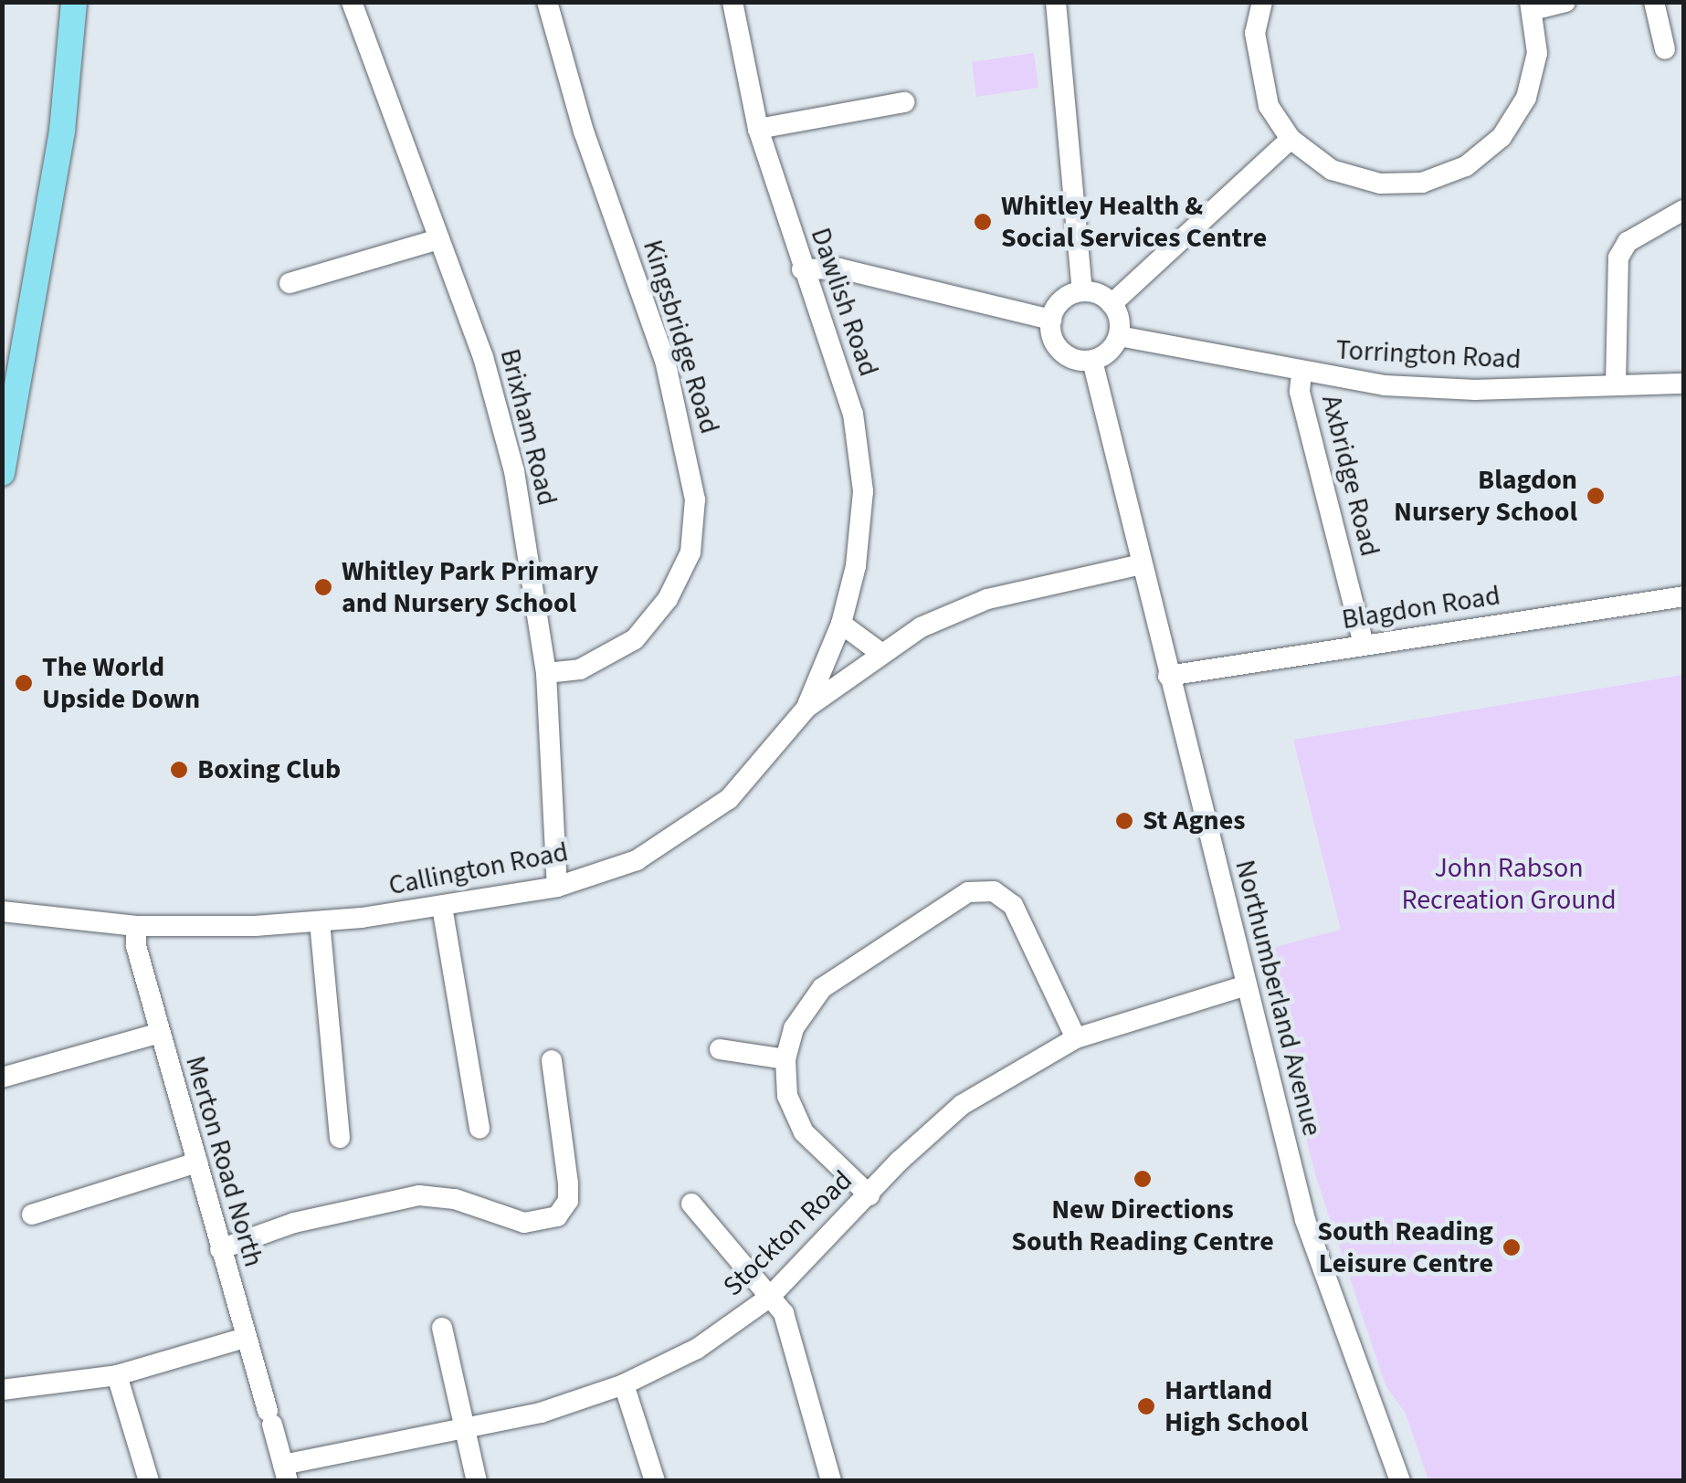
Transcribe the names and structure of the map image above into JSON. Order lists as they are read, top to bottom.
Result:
{
  "streets": {
    "street": [
      "Dawlish Road",
      "Kingsbridge Road",
      "Torrington Road",
      "Brixham Road",
      "Axbridge Road",
      "Blagdon Road",
      "Callington Road",
      "Northumberland Avenue",
      "Merton Road North",
      "Stockton Road"
    ]
  },
  "crossings": [
    ["Dawlish Road", "Callington Road"],
    ["Kingsbridge Road", "Brixham Road"],
    ["Torrington Road", "Axbridge Road"],
    ["Torrington Road", "Northumberland Avenue"],
    ["Brixham Road", "Callington Road"],
    ["Axbridge Road", "Blagdon Road"],
    ["Blagdon Road", "Northumberland Avenue"],
    ["Callington Road", "Northumberland Avenue"],
    ["Callington Road", "Merton Road North"],
    ["Northumberland Avenue", "Stockton Road"],
    ["Merton Road North", "Stockton Road"]
  ],
  "parks": ["John Rabson Recreation Ground"],
  "places": [
    "Whitley Health & Social Services Centre",
    "Blagdon Nursery School",
    "Whitley Park Primary and Nursery School",
    "The World Upside Down",
    "Boxing Club",
    "St Agnes",
    "New Directions South Reading Centre",
    "South Reading Leisure Centre",
    "Hartland High School"
  ]
}
